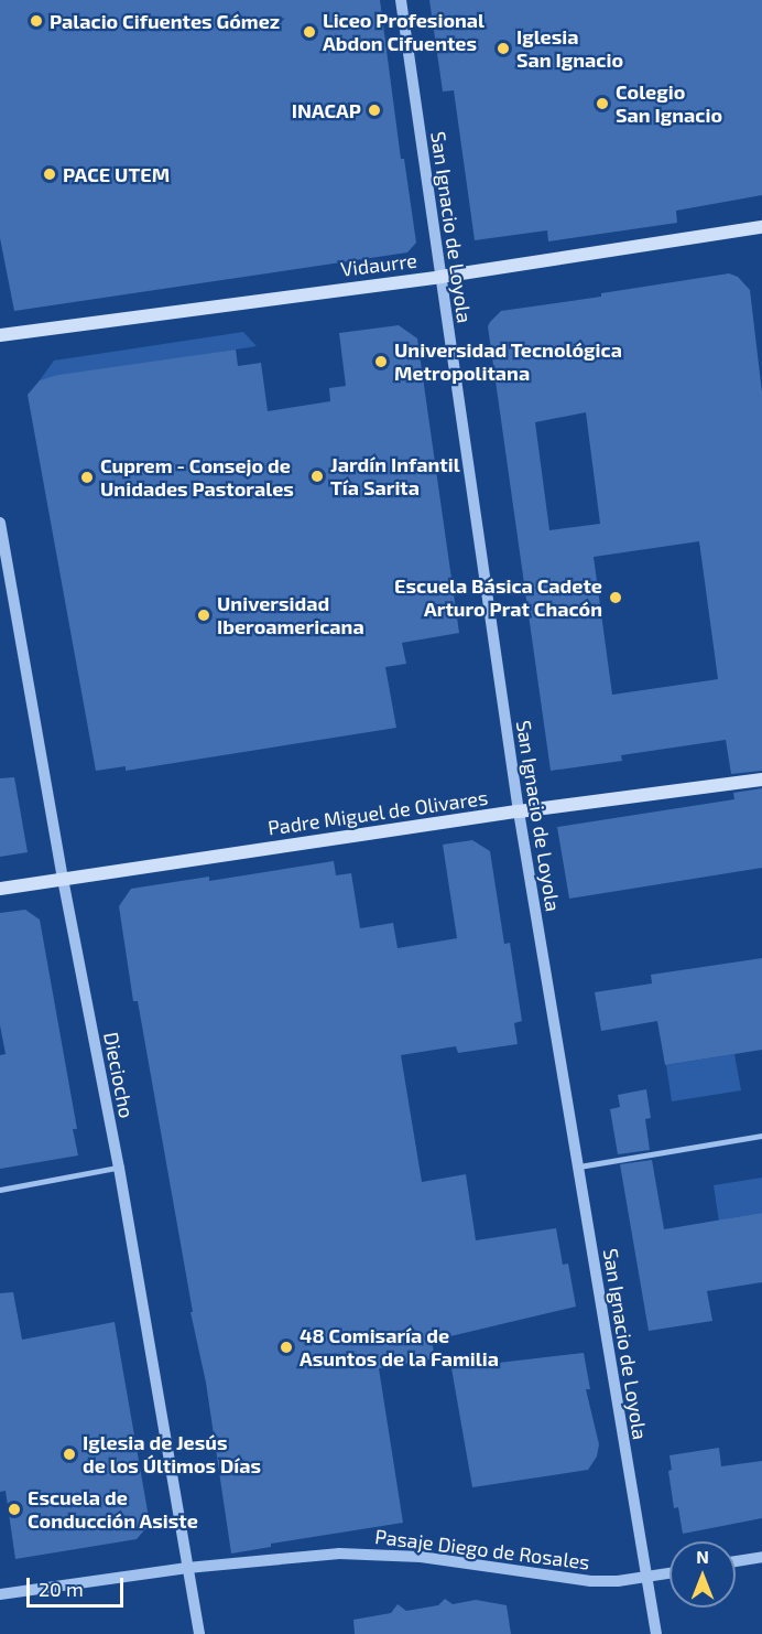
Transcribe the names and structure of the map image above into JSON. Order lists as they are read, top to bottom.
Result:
{
  "streets": {
    "main road": ["Vidaurre", "Padre Miguel de Olivares"],
    "street": ["San Ignacio de Loyola", "Dieciocho", "Pasaje Diego de Rosales"]
  },
  "crossings": [
    ["San Ignacio de Loyola", "Vidaurre"],
    ["San Ignacio de Loyola", "Padre Miguel de Olivares"],
    ["San Ignacio de Loyola", "Pasaje Diego de Rosales"],
    ["Padre Miguel de Olivares", "Dieciocho"],
    ["Dieciocho", "Pasaje Diego de Rosales"]
  ],
  "places": [
    "Palacio Cifuentes Gómez",
    "Liceo Profesional Abdon Cifuentes",
    "Iglesia San Ignacio",
    "Colegio San Ignacio",
    "INACAP",
    "PACE UTEM",
    "Universidad Tecnológica Metropolitana",
    "Jardín Infantil Tía Sarita",
    "Cuprem - Consejo de Unidades Pastorales",
    "Escuela Básica Cadete Arturo Prat Chacón",
    "Universidad Iberoamericana",
    "48 Comisaría de Asuntos de la Familia",
    "Iglesia de Jesús de los Últimos Días",
    "Escuela de Conducción Asiste"
  ],
  "scale_bar": "20 m",
  "north": "top"
}
